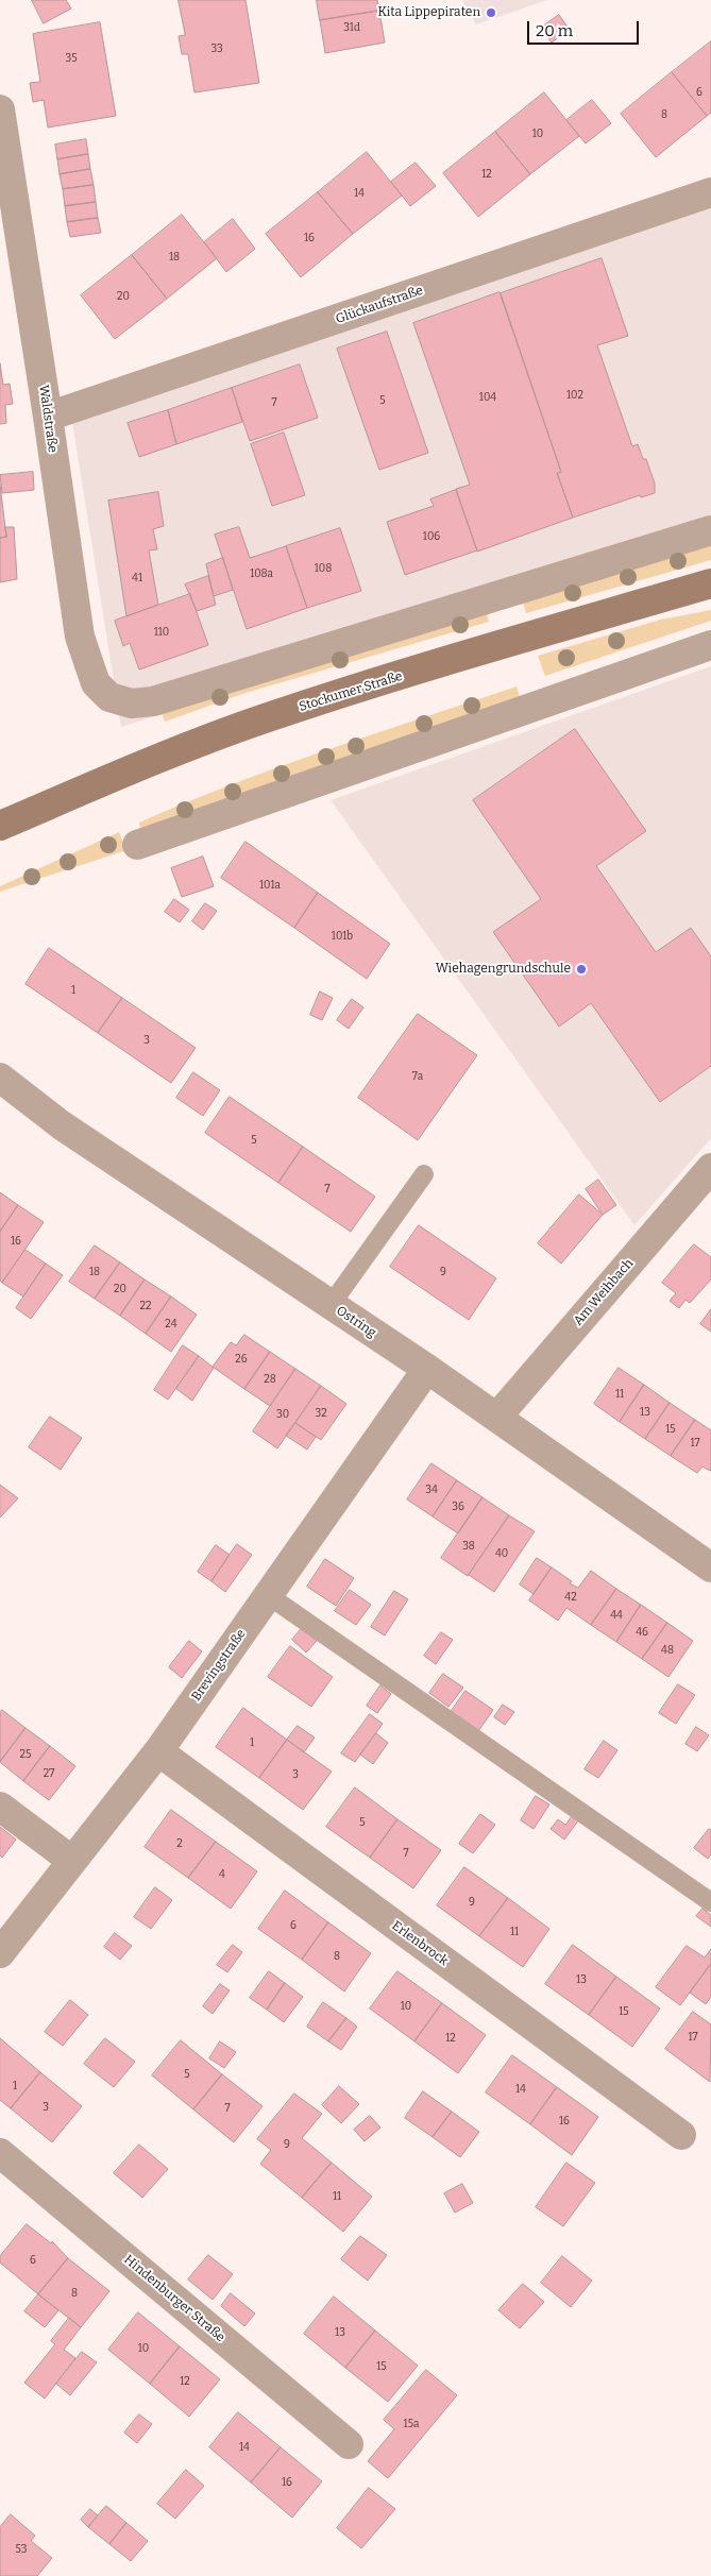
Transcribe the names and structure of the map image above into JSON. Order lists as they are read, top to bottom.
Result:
{
  "streets": {
    "main road": ["Stockumer Straße"],
    "street": [
      "Glückaufstraße",
      "Waldstraße",
      "Am Weihbach",
      "Ostring",
      "Brevingstraße",
      "Erlenbrock",
      "Hindenburger Straße"
    ]
  },
  "crossings": [
    ["Glückaufstraße", "Waldstraße"],
    ["Am Weihbach", "Ostring"],
    ["Ostring", "Brevingstraße"],
    ["Brevingstraße", "Erlenbrock"]
  ],
  "places": ["Kita Lippepiraten", "Wiehagengrundschule"],
  "house_numbers": [
    "31d",
    "33",
    "35",
    "6",
    "8",
    "10",
    "12",
    "14",
    "16",
    "18",
    "20",
    "102",
    "104",
    "5",
    "7",
    "106",
    "108",
    "108a",
    "41",
    "110",
    "101a",
    "101b",
    "1",
    "3",
    "7a",
    "5",
    "7",
    "16",
    "18",
    "9",
    "20",
    "22",
    "24",
    "26",
    "28",
    "11",
    "13",
    "32",
    "30",
    "15",
    "17",
    "34",
    "36",
    "38",
    "40",
    "42",
    "44",
    "46",
    "48",
    "1",
    "25",
    "27",
    "3",
    "5",
    "2",
    "7",
    "4",
    "9",
    "6",
    "11",
    "8",
    "13",
    "10",
    "15",
    "17",
    "12",
    "5",
    "1",
    "14",
    "3",
    "7",
    "16",
    "9",
    "11",
    "6",
    "8",
    "13",
    "10",
    "15",
    "12",
    "15a",
    "14",
    "16",
    "53"
  ],
  "scale_bar": "20 m"
}
